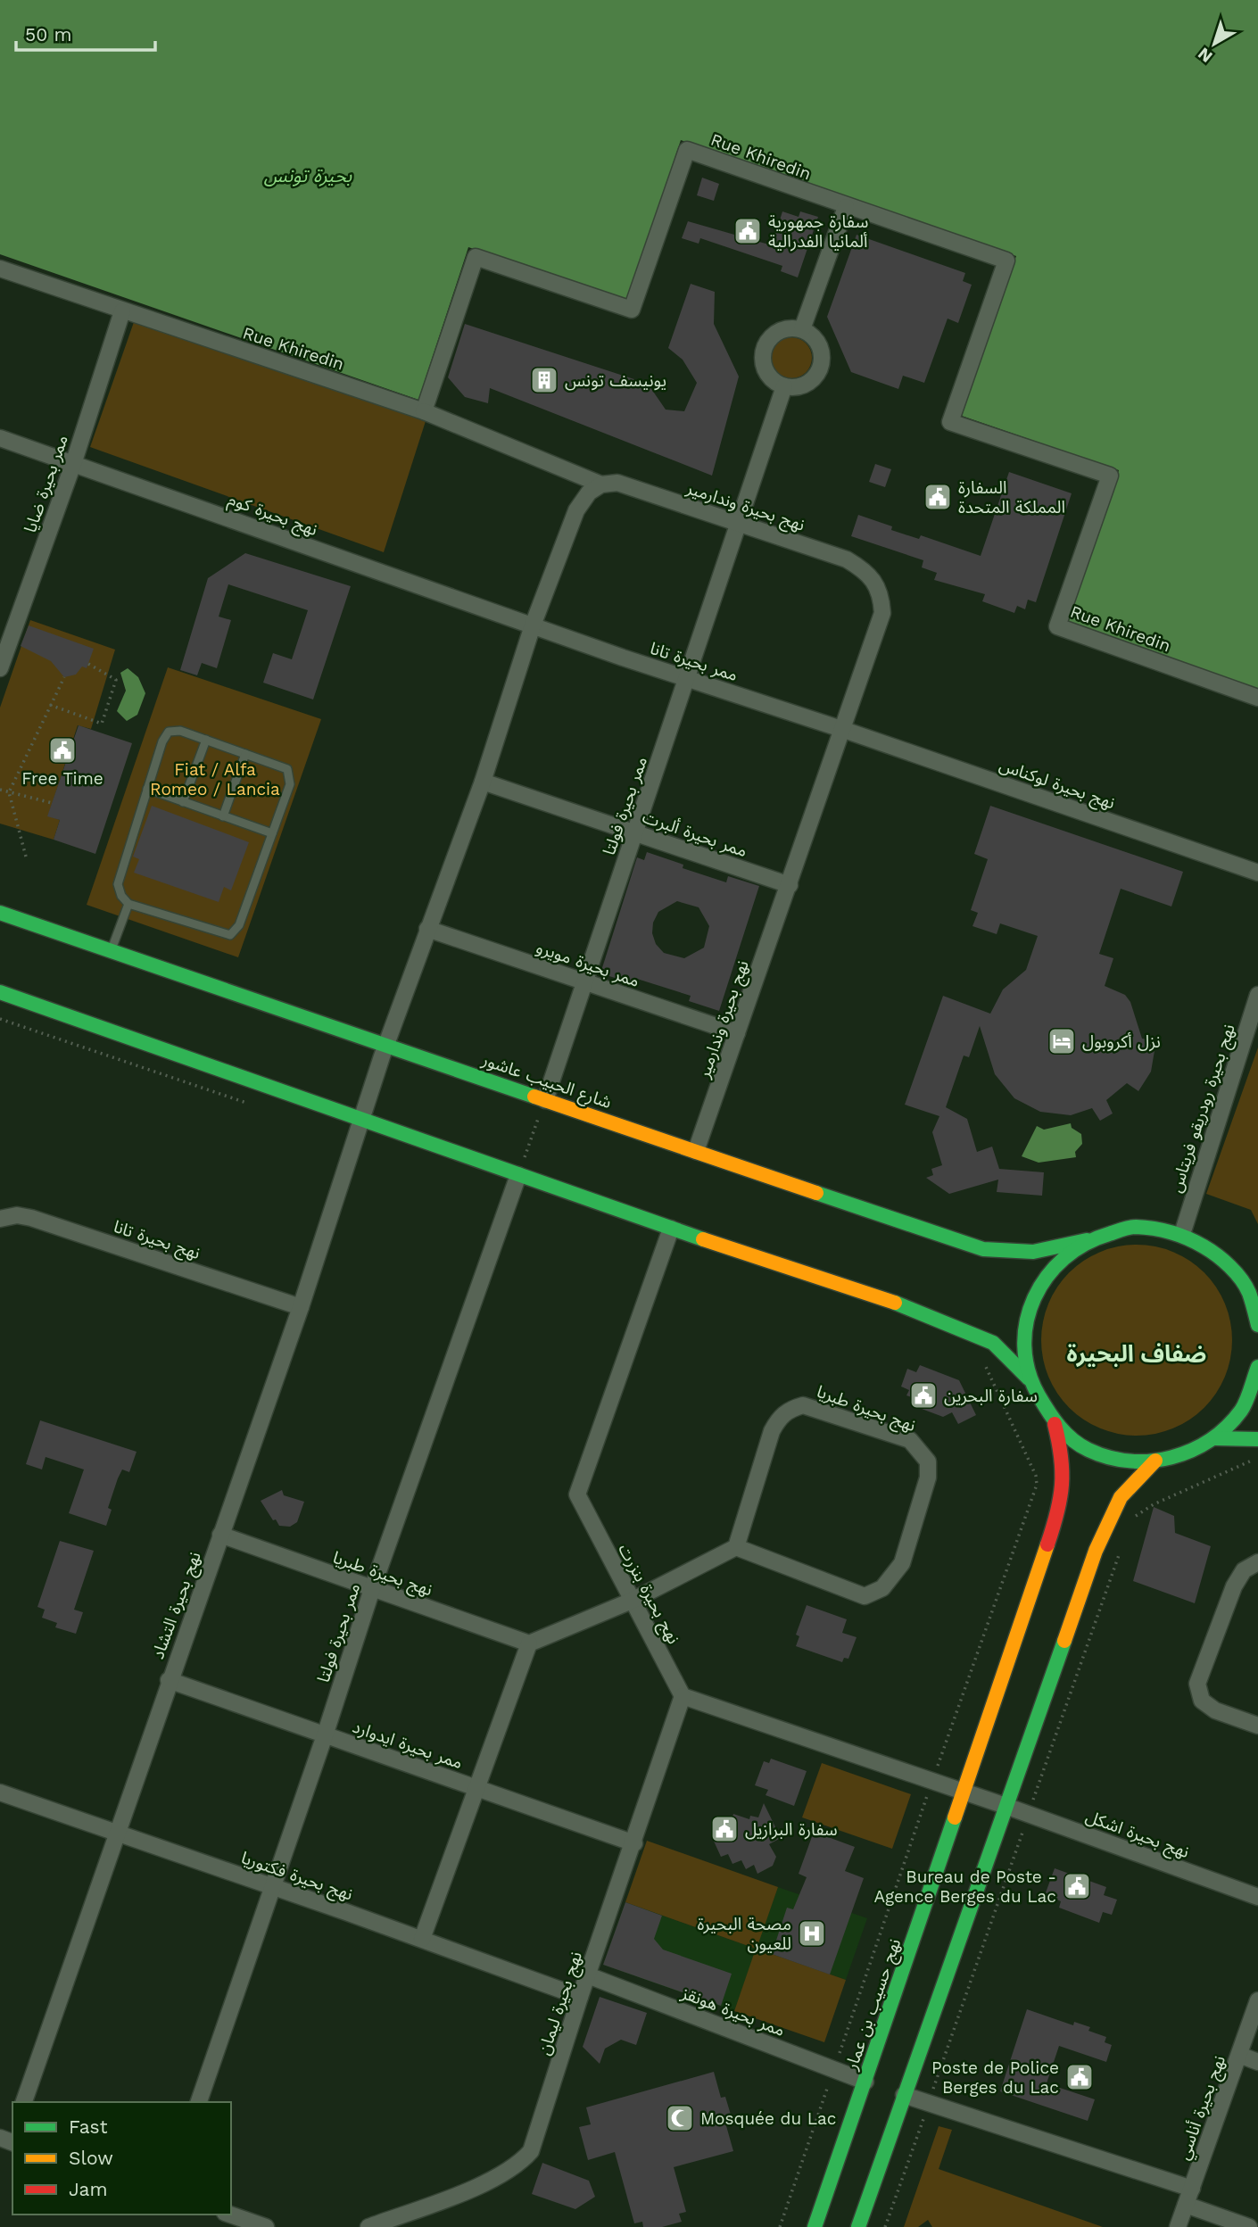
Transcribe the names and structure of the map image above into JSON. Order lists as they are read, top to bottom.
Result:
{
  "streets": {
    "main road": ["شارع الحبيب عاشور", "نهج حسيب بن عمار"],
    "street": [
      "Rue Khiredin",
      "ممر بحيرة ضايا",
      "نهج بحيرة وندارمير",
      "نهج بحيرة كوم",
      "ممر بحيرة تانا",
      "نهج بحيرة لوكناس",
      "ممر بحيرة فولتا",
      "ممر بحيرة ألبرت",
      "ممر بحيرة مويرو",
      "نهج بحيرة رودريقو فريتاس",
      "نهج بحيرة تانا",
      "نهج بحيرة طبريا",
      "نهج بحيرة بنزرت",
      "نهج بحيرة التشاد",
      "ممر بحيرة ايدوارد",
      "نهج بحيرة اشكل",
      "نهج بحيرة فكتوريا",
      "نهج بحيرة ليمان",
      "ممر بحيرة هونقز",
      "نهج بحيرة أناسي"
    ]
  },
  "crossings": [
    ["Rue Khiredin", "ممر بحيرة ضايا"],
    ["Rue Khiredin", "نهج بحيرة وندارمير"],
    ["ممر بحيرة ضايا", "نهج بحيرة كوم"],
    ["نهج بحيرة وندارمير", "ممر بحيرة تانا"],
    ["نهج بحيرة وندارمير", "نهج بحيرة لوكناس"],
    ["نهج بحيرة وندارمير", "ممر بحيرة فولتا"],
    ["نهج بحيرة وندارمير", "ممر بحيرة ألبرت"],
    ["نهج بحيرة وندارمير", "ممر بحيرة مويرو"],
    ["نهج بحيرة وندارمير", "شارع الحبيب عاشور"],
    ["نهج بحيرة كوم", "ممر بحيرة تانا"],
    ["ممر بحيرة تانا", "نهج بحيرة لوكناس"],
    ["ممر بحيرة تانا", "ممر بحيرة فولتا"],
    ["ممر بحيرة فولتا", "ممر بحيرة ألبرت"],
    ["ممر بحيرة فولتا", "ممر بحيرة مويرو"],
    ["ممر بحيرة فولتا", "شارع الحبيب عاشور"],
    ["ممر بحيرة فولتا", "نهج بحيرة طبريا"],
    ["ممر بحيرة فولتا", "ممر بحيرة ايدوارد"],
    ["ممر بحيرة فولتا", "نهج بحيرة فكتوريا"],
    ["شارع الحبيب عاشور", "نهج بحيرة رودريقو فريتاس"],
    ["شارع الحبيب عاشور", "نهج بحيرة التشاد"],
    ["نهج بحيرة تانا", "نهج بحيرة التشاد"],
    ["نهج بحيرة طبريا", "نهج بحيرة التشاد"],
    ["نهج بحيرة بنزرت", "نهج بحيرة ليمان"],
    ["نهج بحيرة التشاد", "ممر بحيرة ايدوارد"],
    ["نهج بحيرة التشاد", "نهج بحيرة فكتوريا"],
    ["ممر بحيرة ايدوارد", "نهج بحيرة ليمان"],
    ["نهج بحيرة فكتوريا", "نهج بحيرة ليمان"],
    ["نهج بحيرة ليمان", "ممر بحيرة هونقز"],
    ["نهج حسيب بن عمار", "ممر بحيرة هونقز"]
  ],
  "districts": ["ضفاف البحيرة"],
  "water": ["بحيرة تونس"],
  "parks": ["Fiat / Alfa Romeo / Lancia"],
  "places": {
    "public building": [
      "سفارة جمهورية ألمانيا الفدرالية",
      "السفارة المملكة المتحدة",
      "Free Time",
      "سفارة البحرين",
      "سفارة البرازيل",
      "Bureau de Poste - Agence Berges du Lac",
      "Poste de Police Berges du Lac"
    ],
    "building": ["يونيسف تونس"],
    "hotel": ["نزل أكروبول"],
    "hospital": ["مصحة البحيرة للعيون"],
    "mosque": ["Mosquée du Lac"]
  },
  "legend": ["Fast", "Slow", "Jam"],
  "scale_bar": "50 m",
  "north": "bottom left"
}
